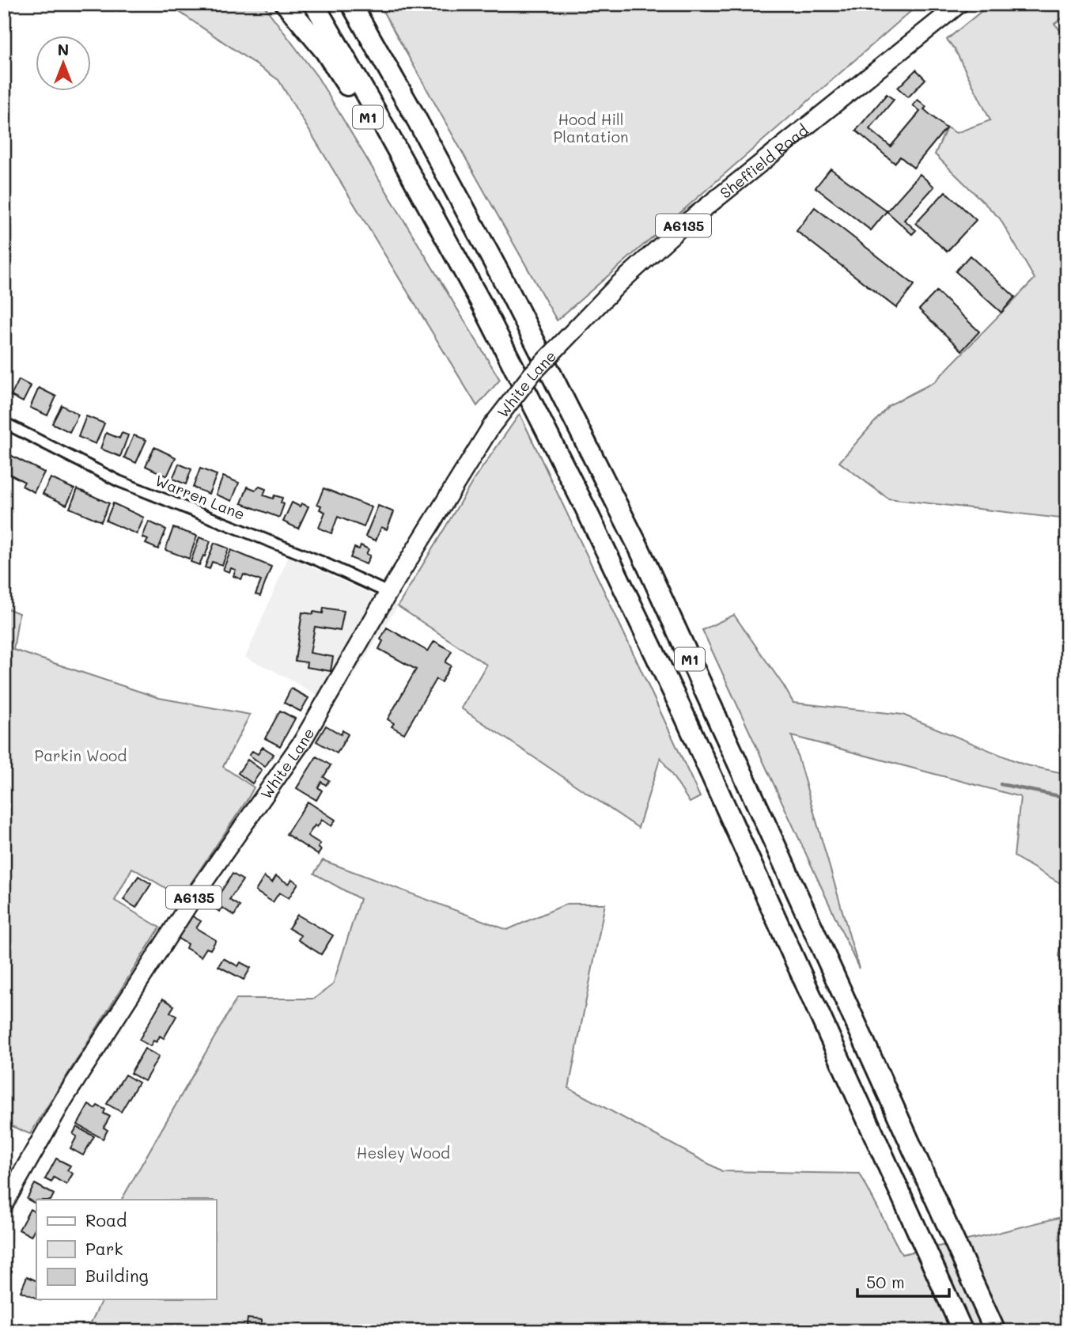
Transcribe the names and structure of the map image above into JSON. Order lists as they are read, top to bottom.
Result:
{
  "streets": {
    "highway": ["M1"],
    "main road": ["Sheffield Road", "A6135", "White Lane"],
    "street": ["Warren Lane"]
  },
  "crossings": [
    ["Sheffield Road", "White Lane"],
    ["White Lane", "Warren Lane"]
  ],
  "parks": ["Hood Hill Plantation", "Parkin Wood", "Hesley Wood"],
  "legend": ["Road", "Park", "Building"],
  "scale_bar": "50 m",
  "north": "top"
}
